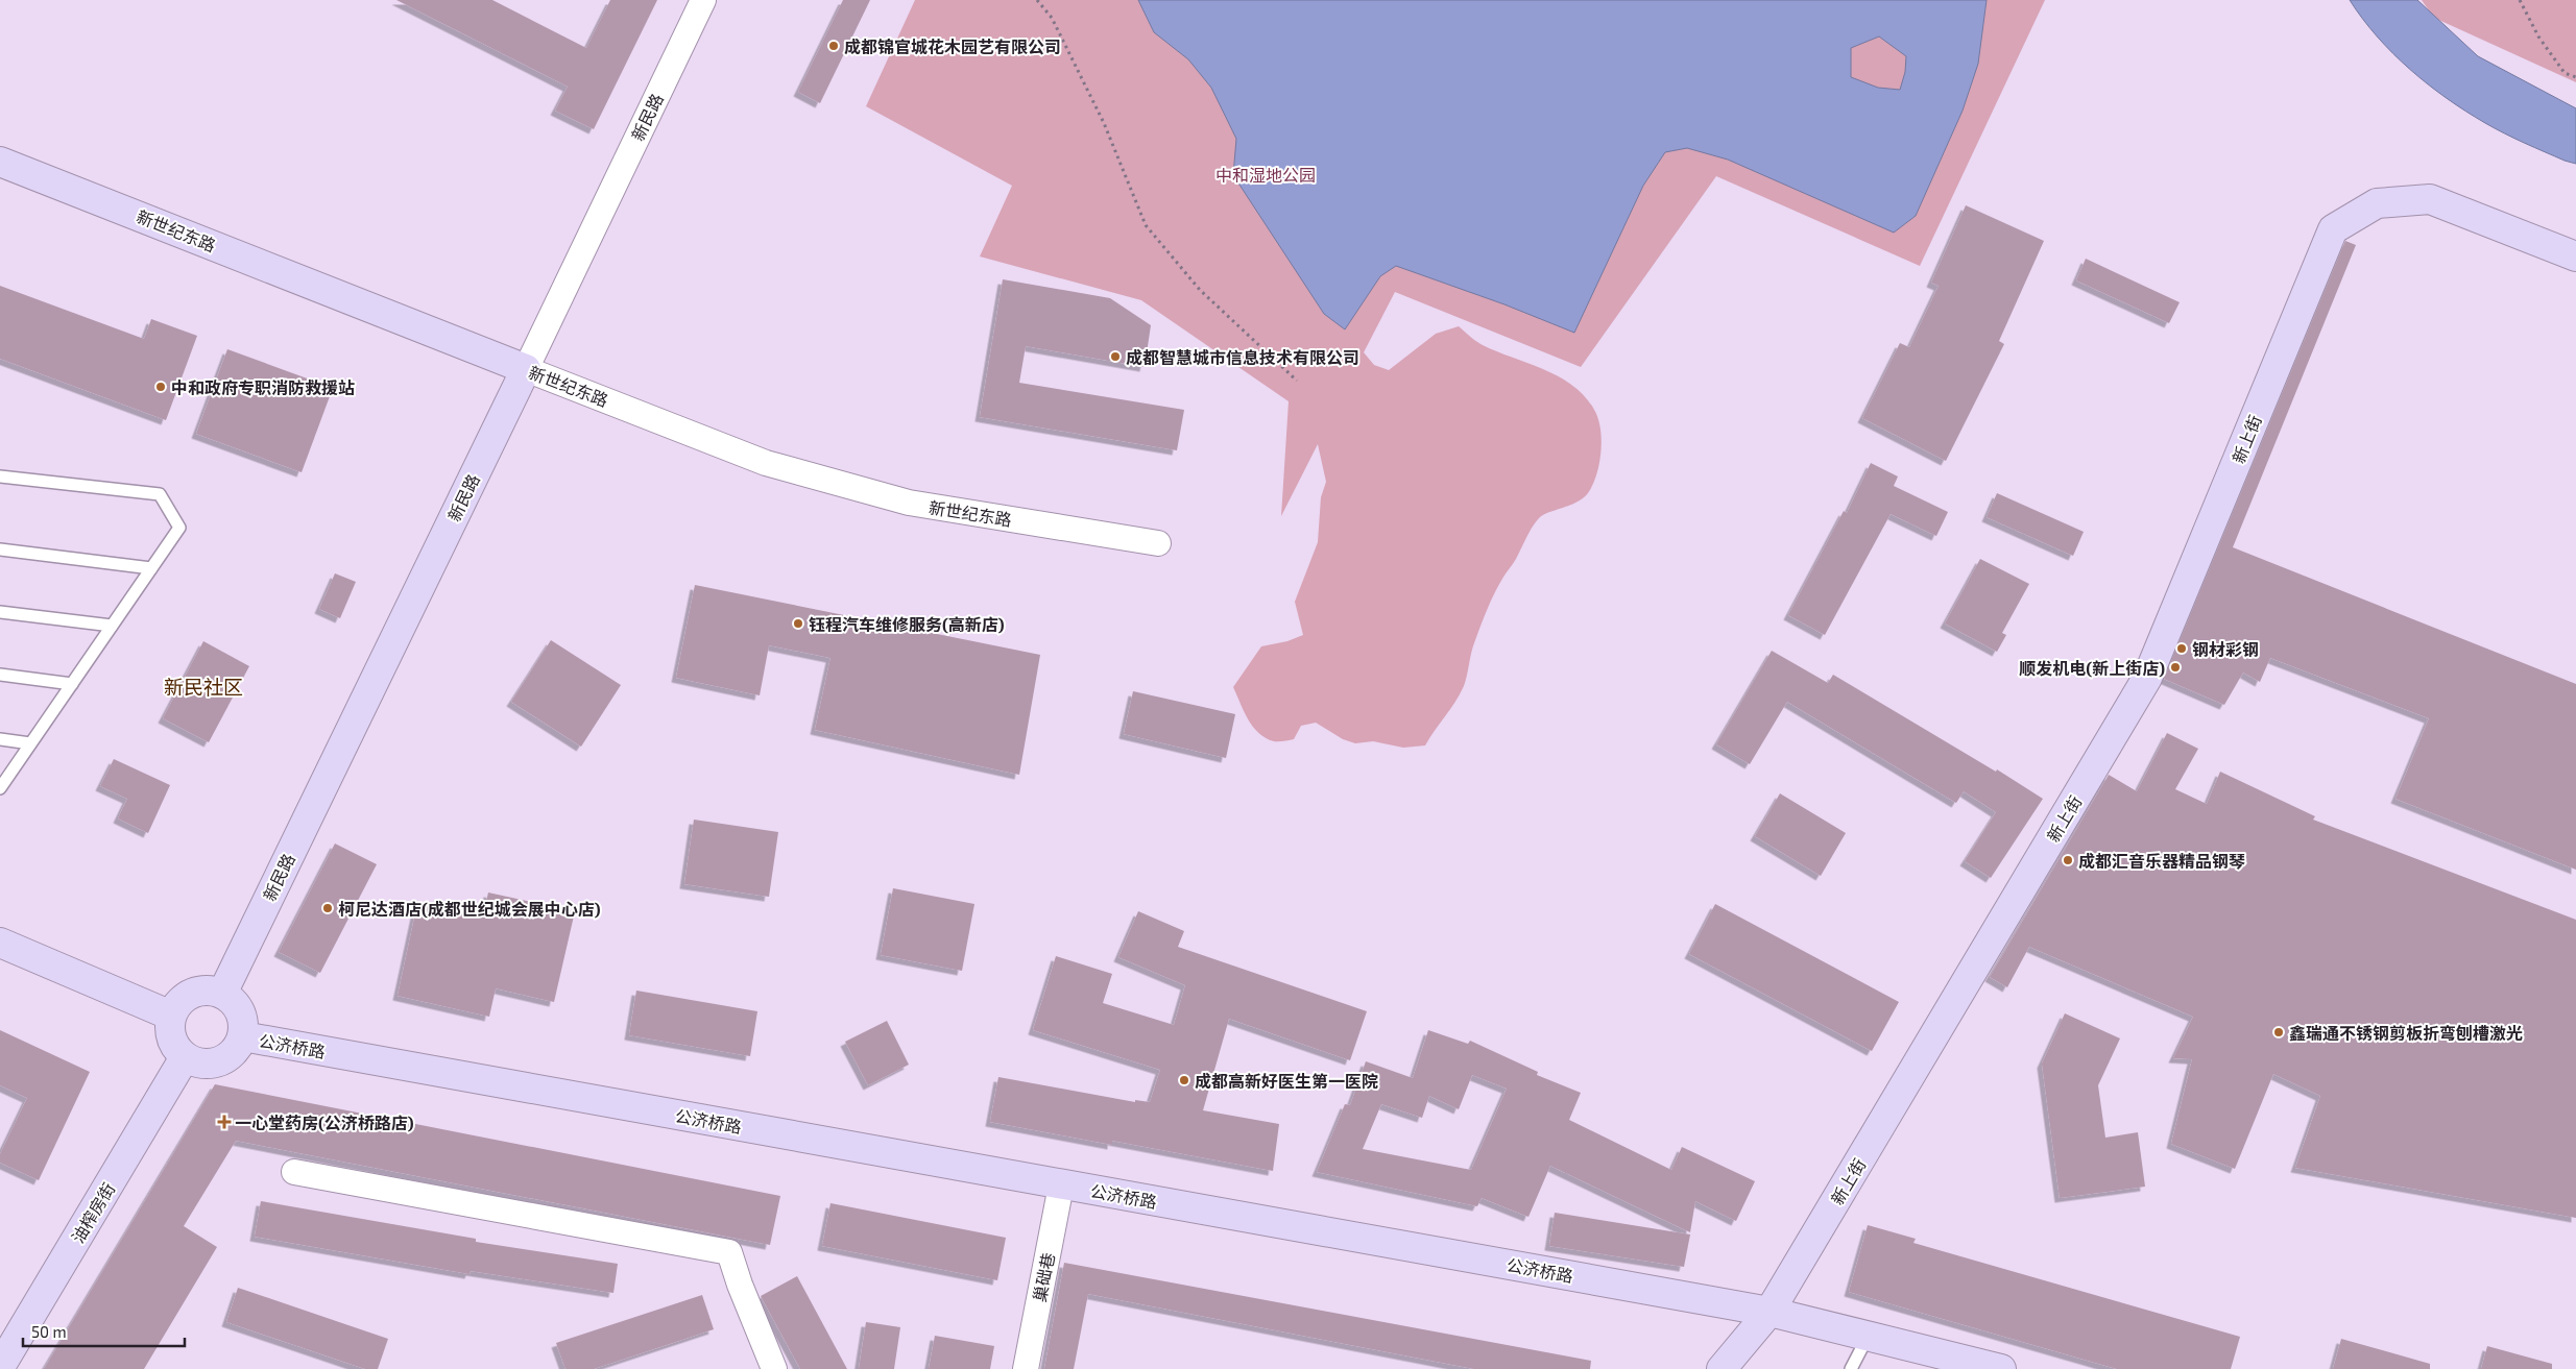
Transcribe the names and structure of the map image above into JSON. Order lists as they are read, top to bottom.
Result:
{
  "streets": {
    "main road": [
      "新民路",
      "新世纪东路",
      "新上街",
      "公济桥路",
      "油榨房街"
    ],
    "street": ["巢础巷"]
  },
  "crossings": [
    ["新民路", "新世纪东路"],
    ["新民路", "公济桥路"],
    ["新民路", "油榨房街"],
    ["新上街", "公济桥路"],
    ["公济桥路", "油榨房街"],
    ["公济桥路", "巢础巷"]
  ],
  "districts": ["新民社区"],
  "parks": ["中和湿地公园"],
  "places": {
    "other": [
      "成都锦官城花木园艺有限公司",
      "成都智慧城市信息技术有限公司",
      "中和政府专职消防救援站",
      "钰程汽车维修服务(高新店)",
      "钢材彩钢",
      "顺发机电(新上街店)",
      "成都汇音乐器精品钢琴",
      "柯尼达酒店(成都世纪城会展中心店)",
      "鑫瑞通不锈钢剪板折弯刨槽激光",
      "成都高新好医生第一医院"
    ],
    "health": ["一心堂药房(公济桥路店)"]
  },
  "scale_bar": "50 m"
}
